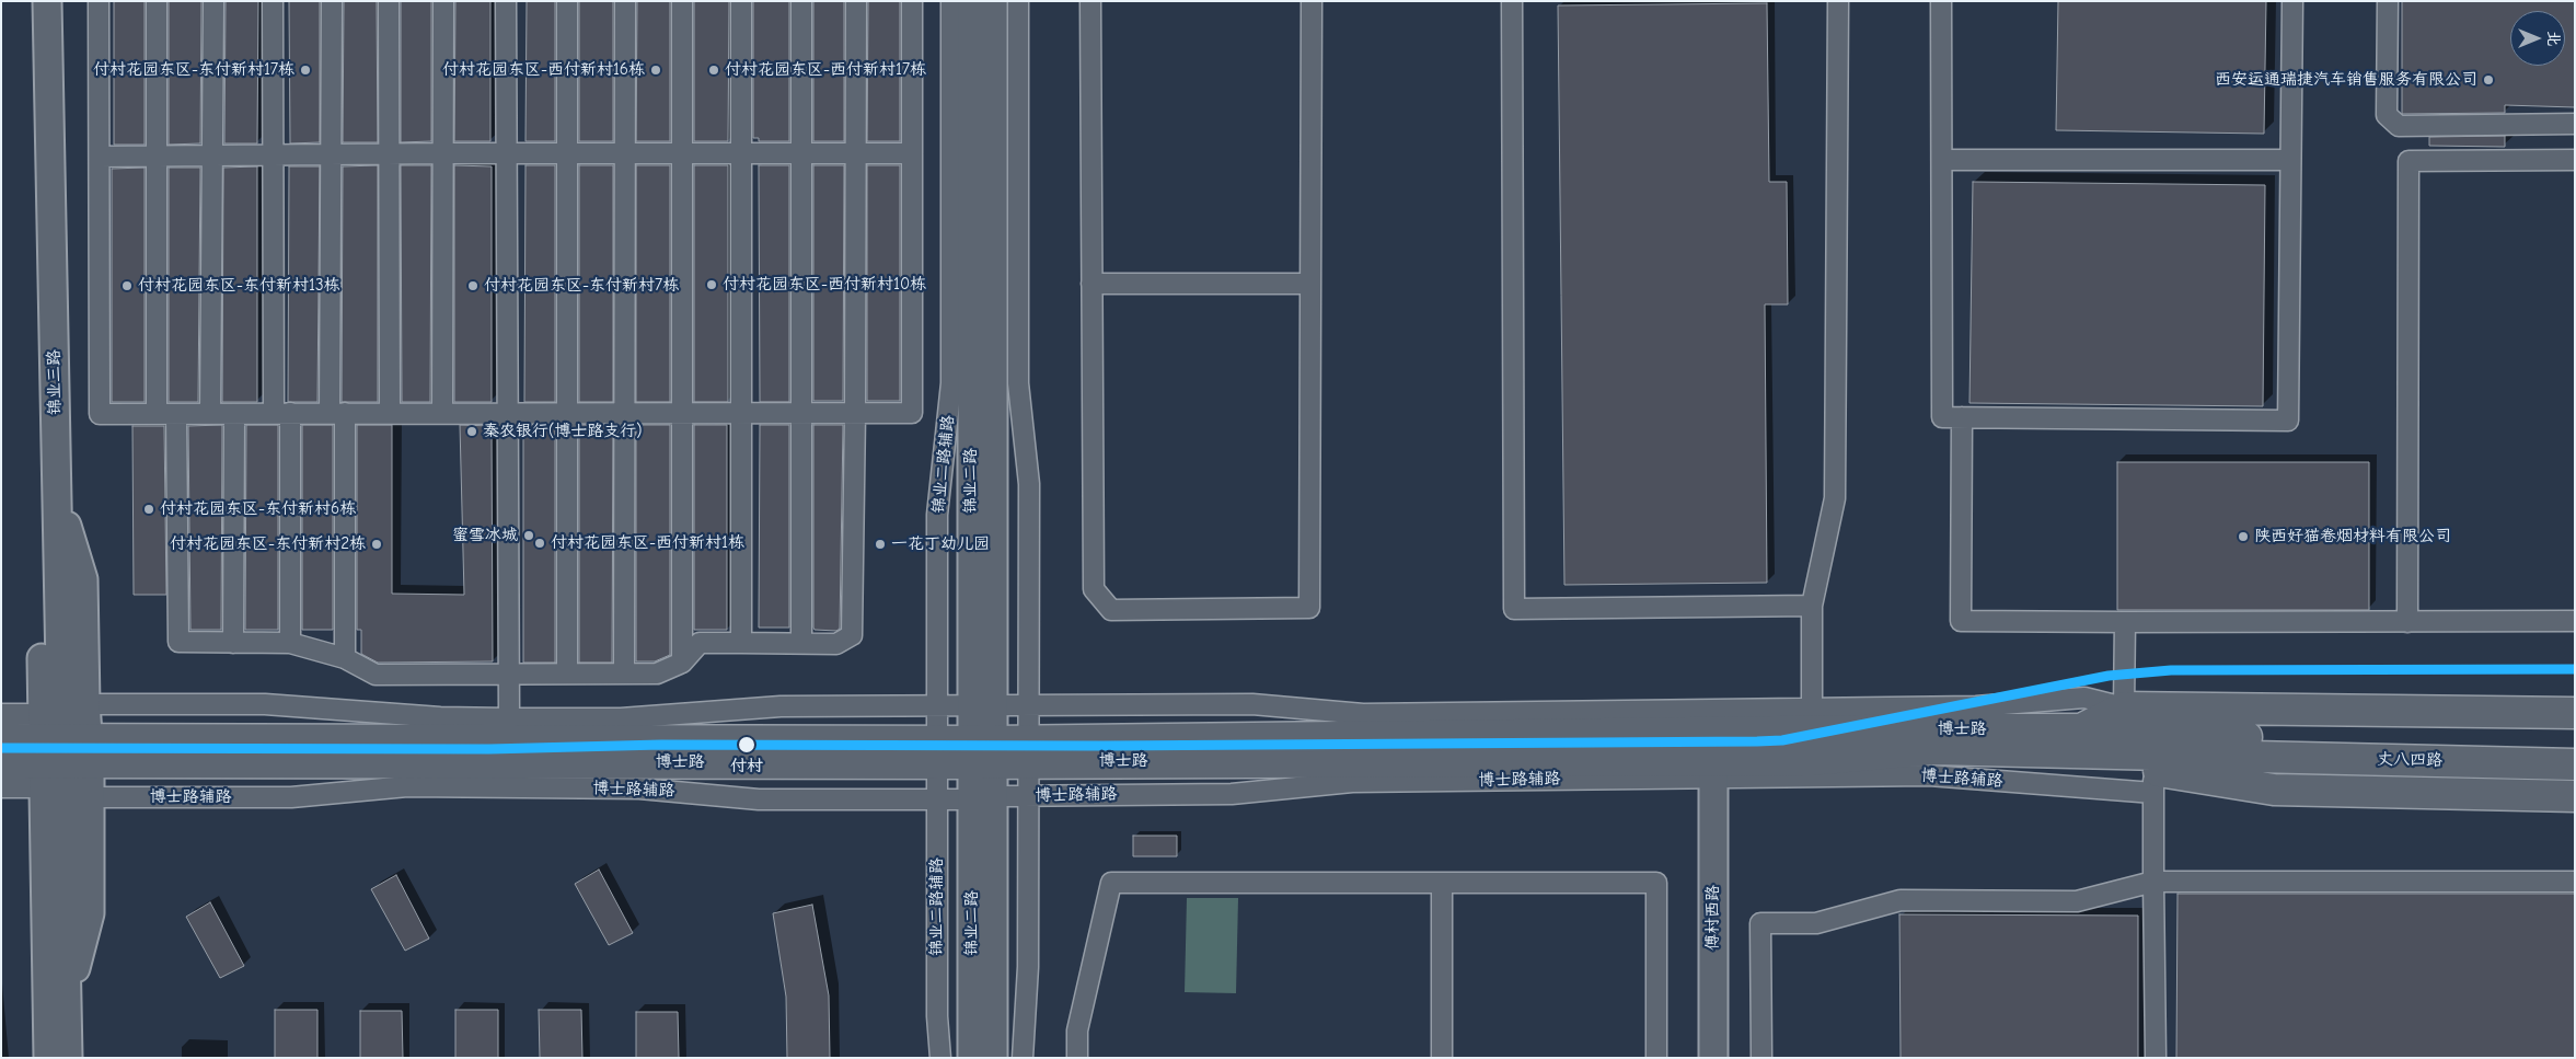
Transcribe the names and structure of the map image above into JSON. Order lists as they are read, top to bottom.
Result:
{
  "streets": {
    "main road": ["博士路", "丈八四路"],
    "street": [
      "锦业三路",
      "锦业二路辅路",
      "锦业二路",
      "博士路辅路",
      "傅村西路"
    ]
  },
  "crossings": [
    ["锦业三路", "博士路"],
    ["锦业二路辅路", "博士路"],
    ["锦业二路辅路", "博士路辅路"],
    ["锦业二路", "博士路"],
    ["锦业二路", "博士路辅路"],
    ["博士路", "丈八四路"],
    ["博士路辅路", "傅村西路"]
  ],
  "places": [
    "付村花园东区-东付新村17栋",
    "付村花园东区-西付新村16栋",
    "付村花园东区-西付新村17栋",
    "西安运通瑞捷汽车销售服务有限公司",
    "付村花园东区-西付新村10栋",
    "付村花园东区-东付新村13栋",
    "付村花园东区-东付新村7栋",
    "秦农银行(博士路支行)",
    "付村花园东区-东付新村6栋",
    "蜜雪冰城",
    "陕西好猫卷烟材料有限公司",
    "付村花园东区-西付新村1栋",
    "付村花园东区-东付新村2栋",
    "一花丁幼儿园",
    "付村"
  ],
  "north": "right"
}
